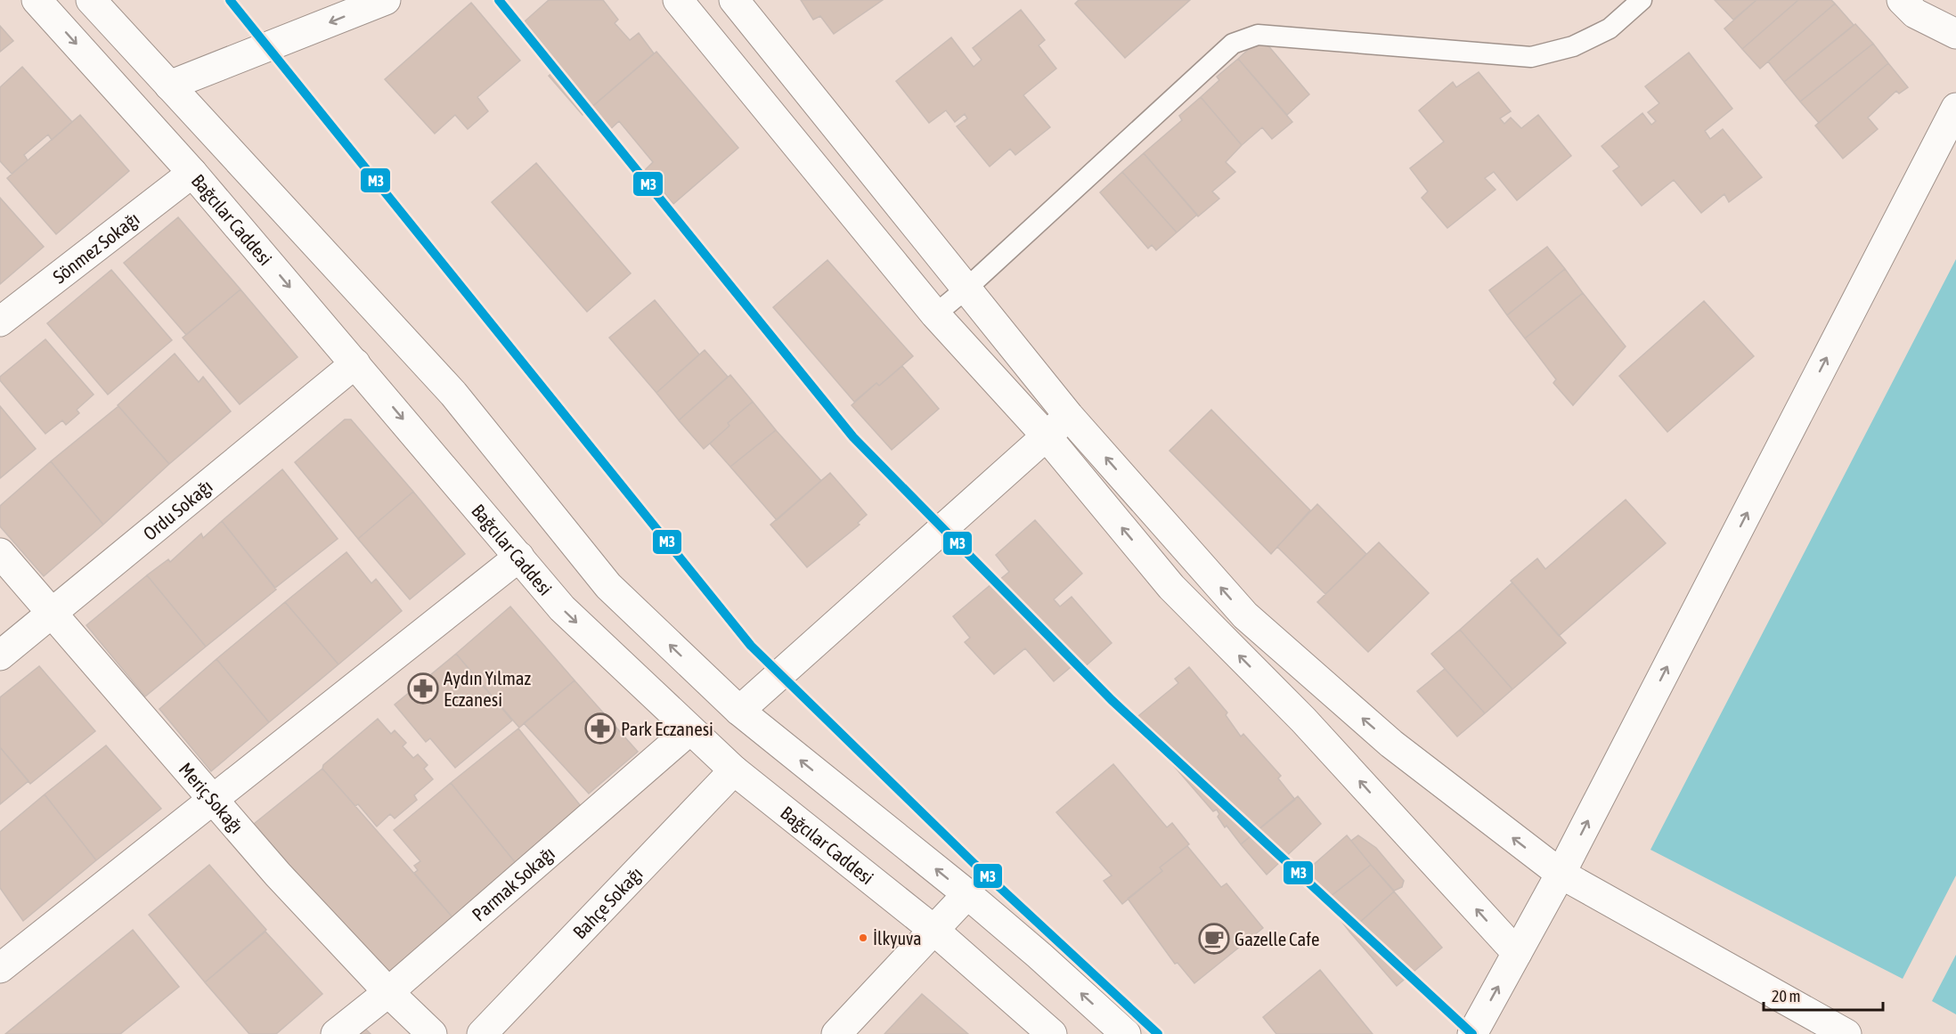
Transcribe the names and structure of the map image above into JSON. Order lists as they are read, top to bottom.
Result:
{
  "streets": {
    "street": [
      "Bağcılar Caddesi",
      "Sönmez Sokağı",
      "Ordu Sokağı",
      "Meriç Sokağı",
      "Parmak Sokağı",
      "Bahçe Sokağı"
    ]
  },
  "crossings": [
    ["Bağcılar Caddesi", "Sönmez Sokağı"],
    ["Bağcılar Caddesi", "Ordu Sokağı"],
    ["Bağcılar Caddesi", "Parmak Sokağı"],
    ["Bağcılar Caddesi", "Bahçe Sokağı"],
    ["Ordu Sokağı", "Meriç Sokağı"],
    ["Meriç Sokağı", "Parmak Sokağı"]
  ],
  "places": {
    "pharmacy": ["Aydın Yılmaz Eczanesi", "Park Eczanesi"],
    "other": ["İlkyuva"],
    "cafe": ["Gazelle Cafe"]
  },
  "lines": ["transit line M3"],
  "scale_bar": "20 m"
}
